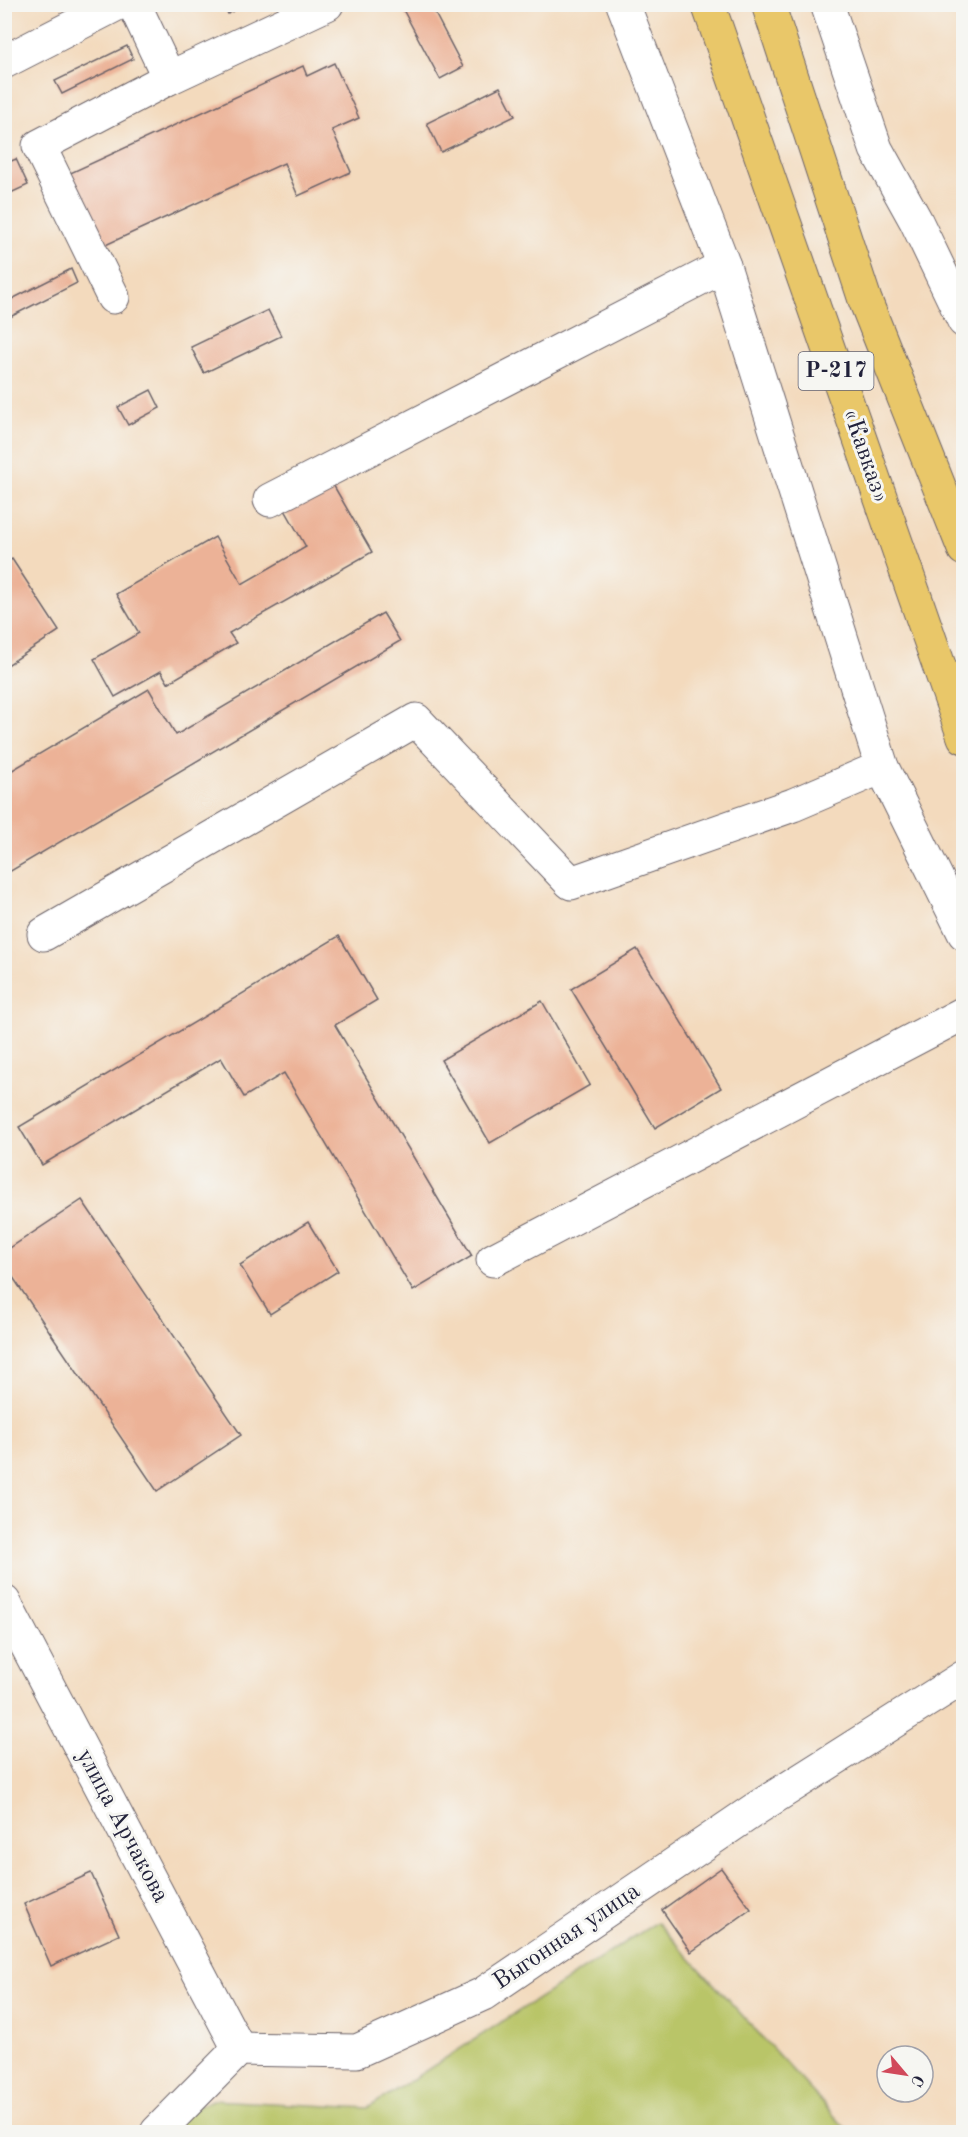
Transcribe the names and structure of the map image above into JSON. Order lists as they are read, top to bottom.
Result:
{
  "streets": {
    "highway": ["Р-217", "«Кавказ»"],
    "street": ["улица Арчакова", "Выгонная улица"]
  },
  "crossings": [
    ["улица Арчакова", "Выгонная улица"]
  ],
  "north": "bottom right"
}
